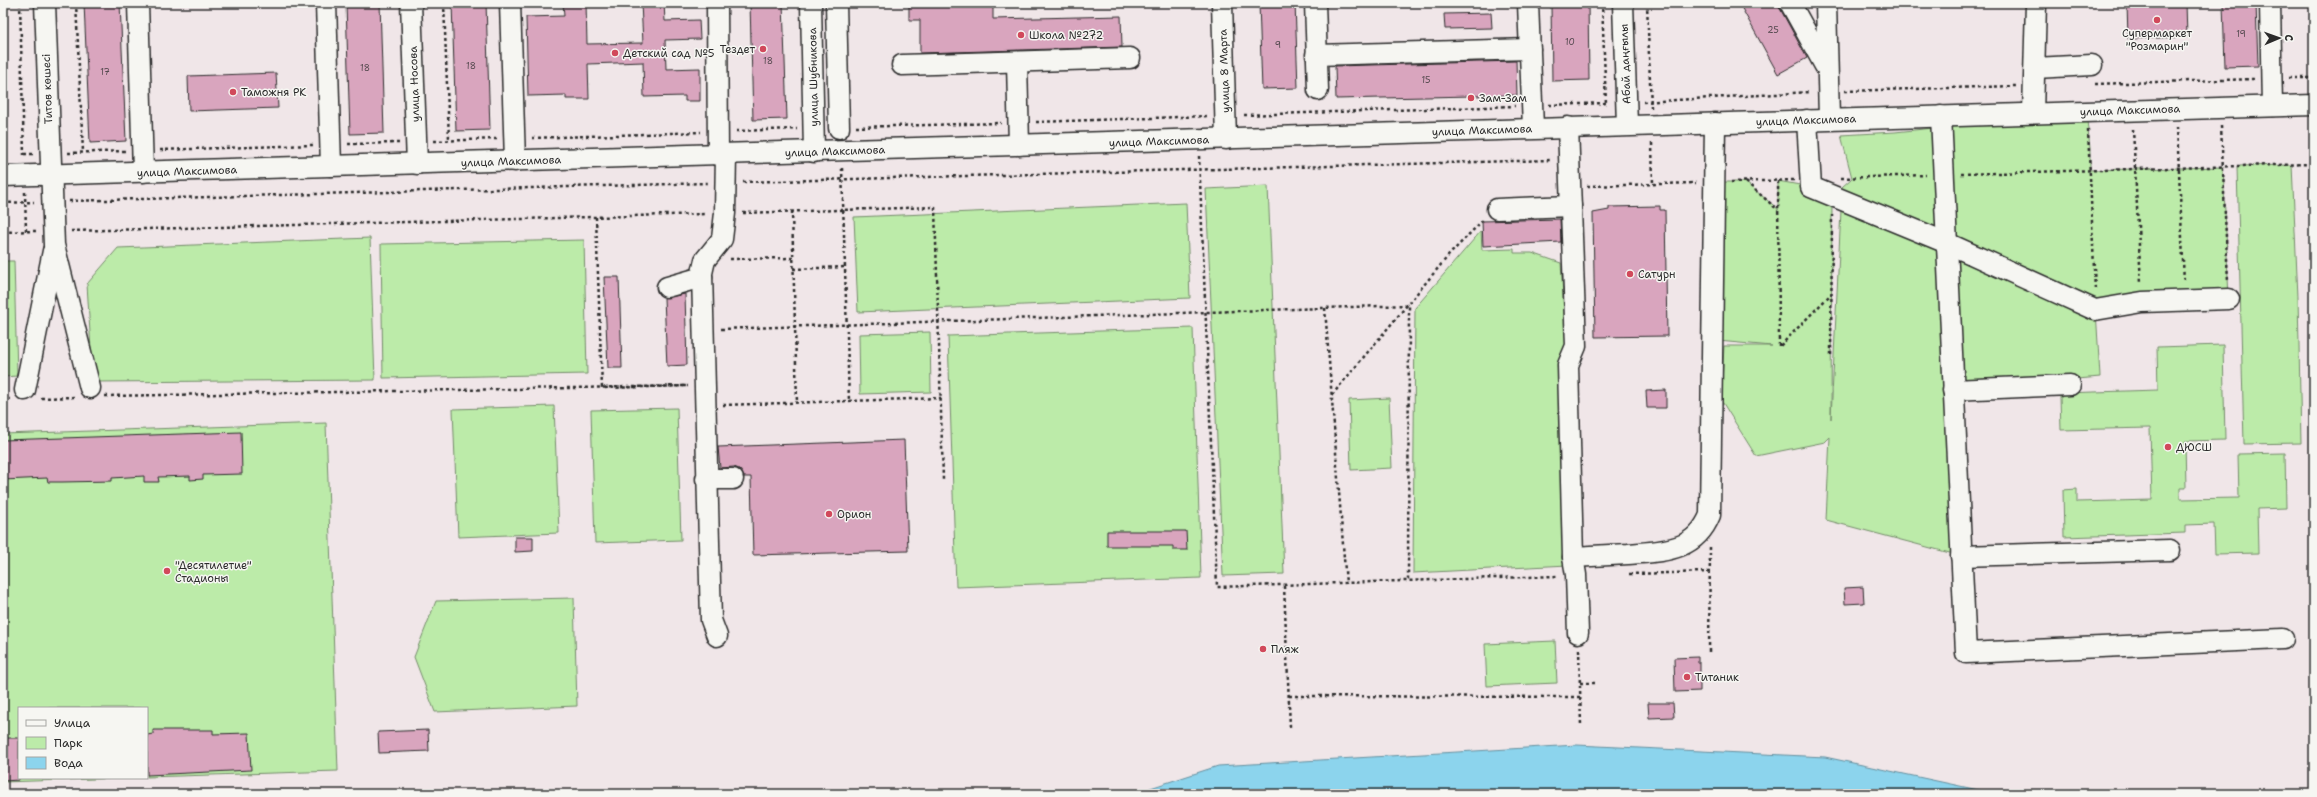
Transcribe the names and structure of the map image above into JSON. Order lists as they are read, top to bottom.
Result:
{
  "streets": {
    "street": [
      "Абай даңғылы",
      "улица 8 Марта",
      "улица Шубникова",
      "улица Носова",
      "Титов көшесі",
      "улица Максимова"
    ]
  },
  "crossings": [
    ["Абай даңғылы", "улица Максимова"],
    ["улица 8 Марта", "улица Максимова"],
    ["улица Шубникова", "улица Максимова"],
    ["улица Носова", "улица Максимова"],
    ["Титов көшесі", "улица Максимова"]
  ],
  "places": [
    "Супермаркет \"Розмарин\"",
    "Школа №272",
    "Тездет",
    "Детский сад №5",
    "Таможня РК",
    "Зам-Зам",
    "Сатурн",
    "ДЮСШ",
    "Орион",
    "\"Десятилетие\" Стадионы",
    "Пляж",
    "Титаник"
  ],
  "house_numbers": [
    "25",
    "19",
    "10",
    "9",
    "18",
    "18",
    "18",
    "17",
    "15"
  ],
  "legend": ["Улица", "Парк", "Вода"],
  "north": "right"
}
